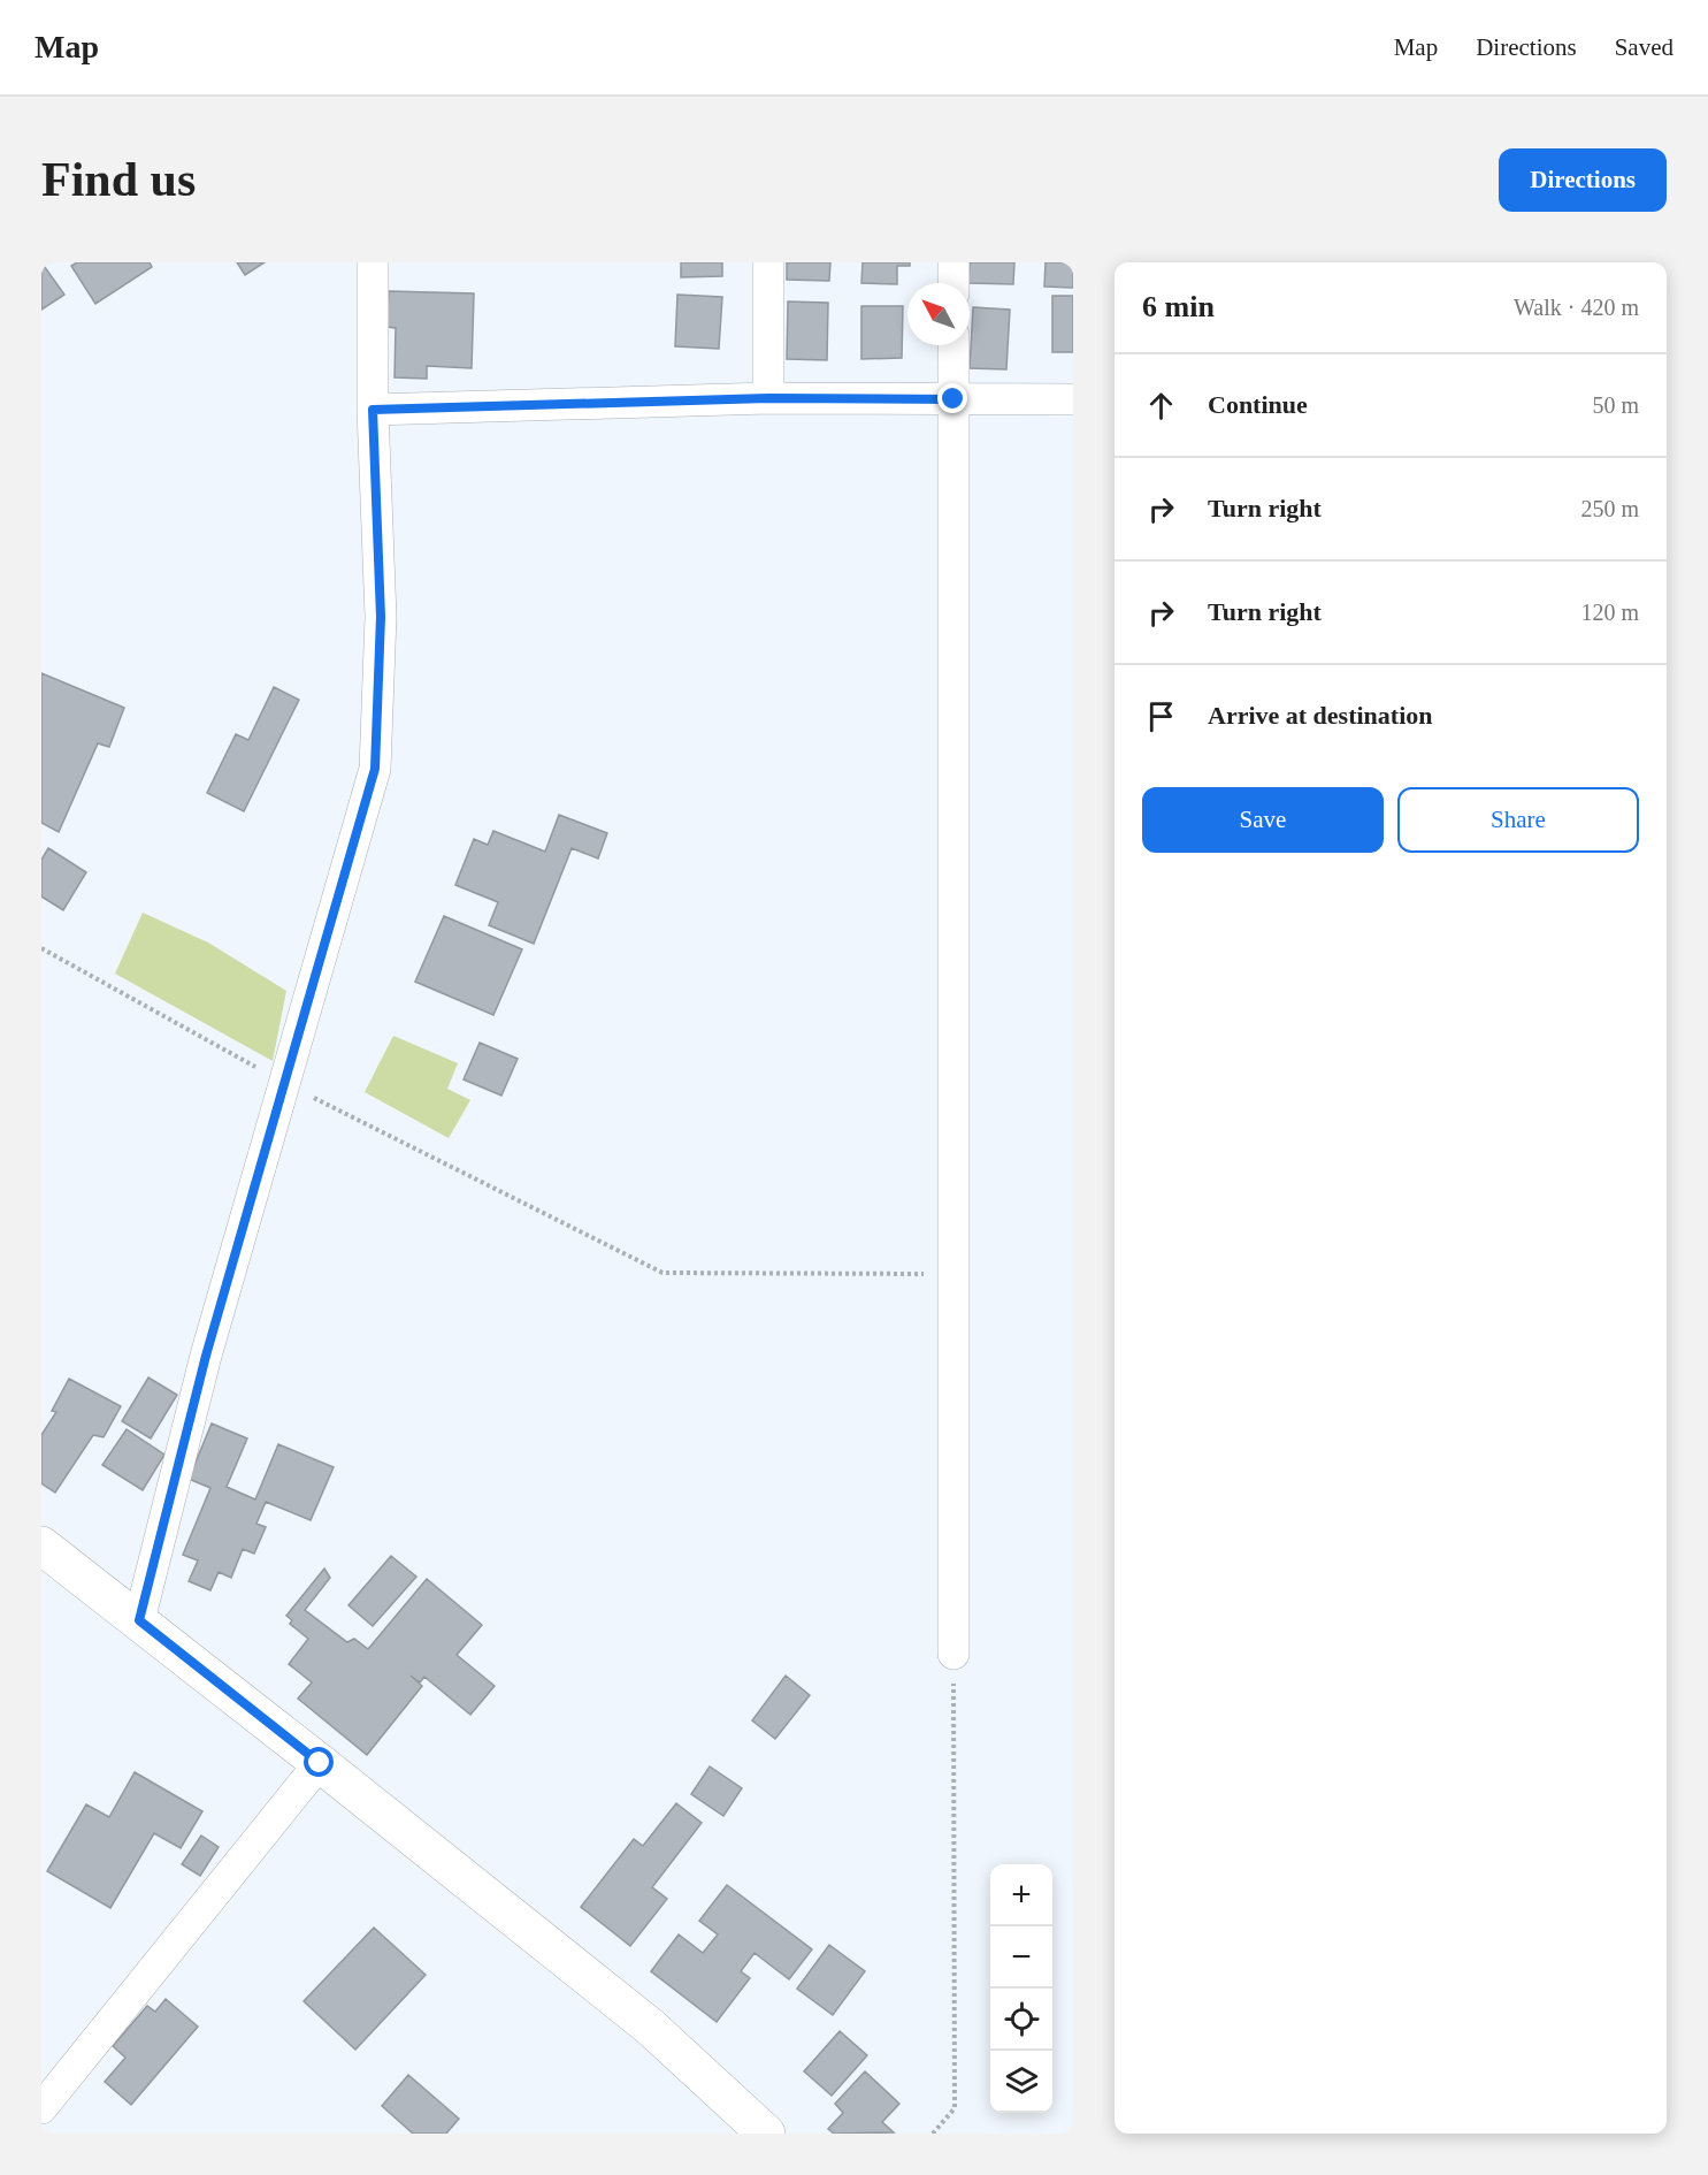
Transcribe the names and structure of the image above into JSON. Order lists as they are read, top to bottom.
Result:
{
  "north": "top left",
  "page": {
    "header": "Map",
    "nav": ["Map", "Directions", "Saved"],
    "buttons": [
      "Directions",
      ["Save", "Share"]
    ],
    "title": "Find us",
    "heading": ["6 min", "Walk · 420 m"],
    "list": [
      ["Continue", "50 m"],
      ["Turn right", "250 m"],
      ["Turn right", "120 m"],
      "Arrive at destination"
    ],
    "map_buttons": ["+", "−"]
  }
}
